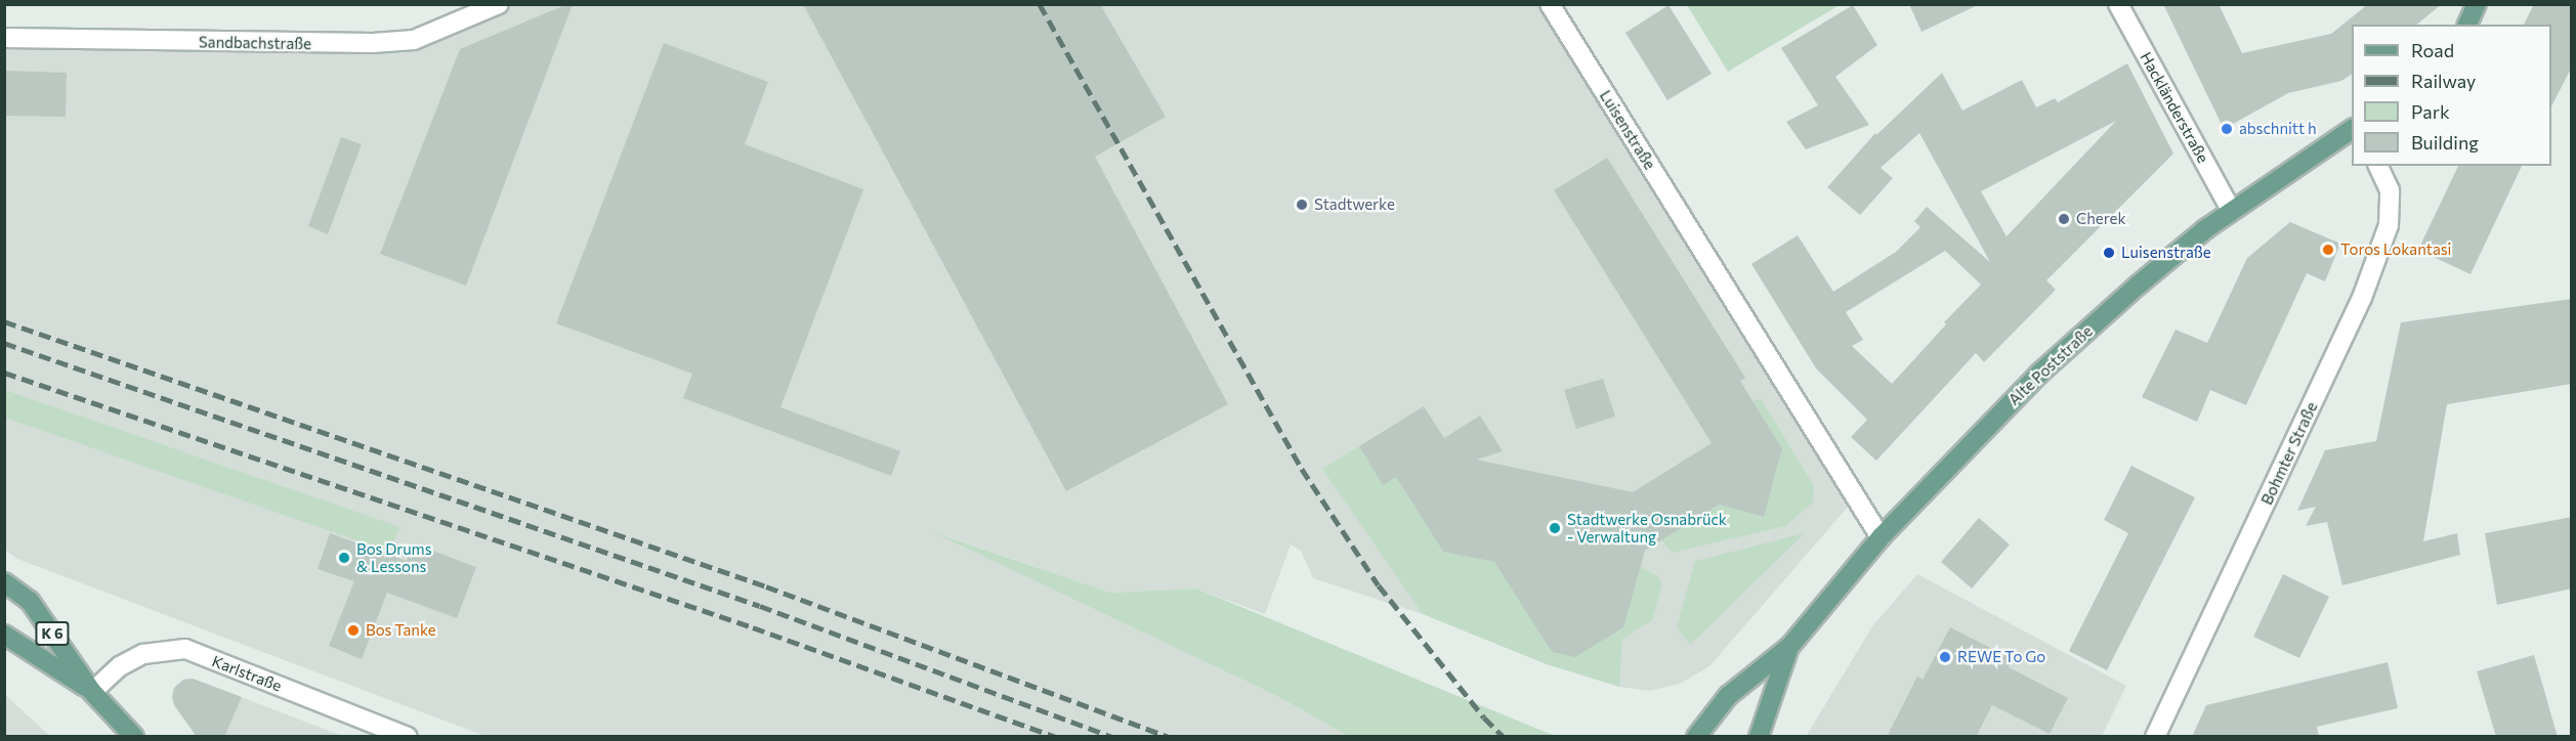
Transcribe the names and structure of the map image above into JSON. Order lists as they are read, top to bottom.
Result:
{
  "streets": {
    "main road": ["Alte Poststraße", "K 6"],
    "street": [
      "Sandbachstraße",
      "Hackländerstraße",
      "Luisenstraße",
      "Bohmter Straße",
      "Karlstraße"
    ]
  },
  "crossings": [
    ["Hackländerstraße", "Alte Poststraße"],
    ["Luisenstraße", "Alte Poststraße"],
    ["K 6", "Karlstraße"]
  ],
  "places": [
    "abschnitt h",
    "Stadtwerke",
    "Cherek",
    "Toros Lokantasi",
    "Luisenstraße",
    "Stadtwerke Osnabrück - Verwaltung",
    "Bos Drums & Lessons",
    "Bos Tanke",
    "REWE To Go"
  ],
  "legend": [
    "Road",
    "Railway",
    "Park",
    "Building"
  ]
}
